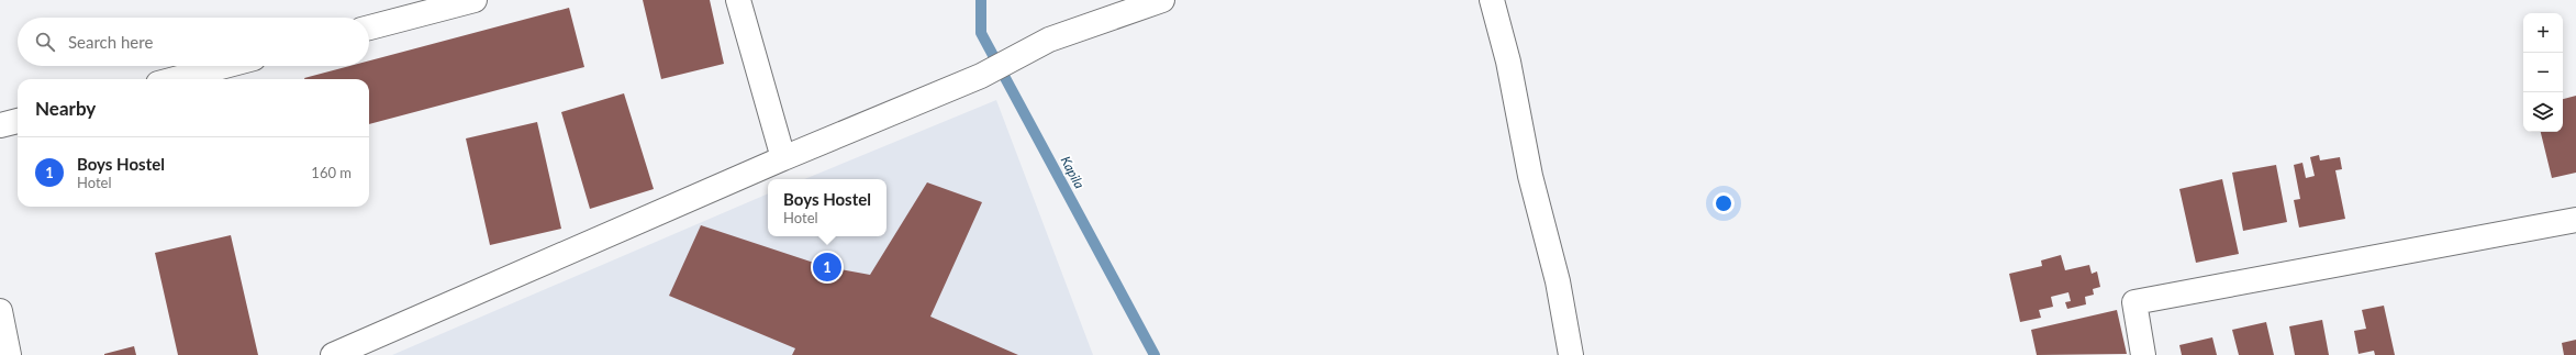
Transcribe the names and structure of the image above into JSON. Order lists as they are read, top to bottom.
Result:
{
  "water": ["Kapila"],
  "page": {
    "map_buttons": ["+", "−"],
    "search": "Search here",
    "heading": "Nearby",
    "list": [
      {
        "mark": "1",
        "name": "Boys Hostel",
        "note": "Hotel",
        "value": "160 m"
      }
    ],
    "popup": ["Boys Hostel", "Hotel"],
    "pins": "1"
  }
}
